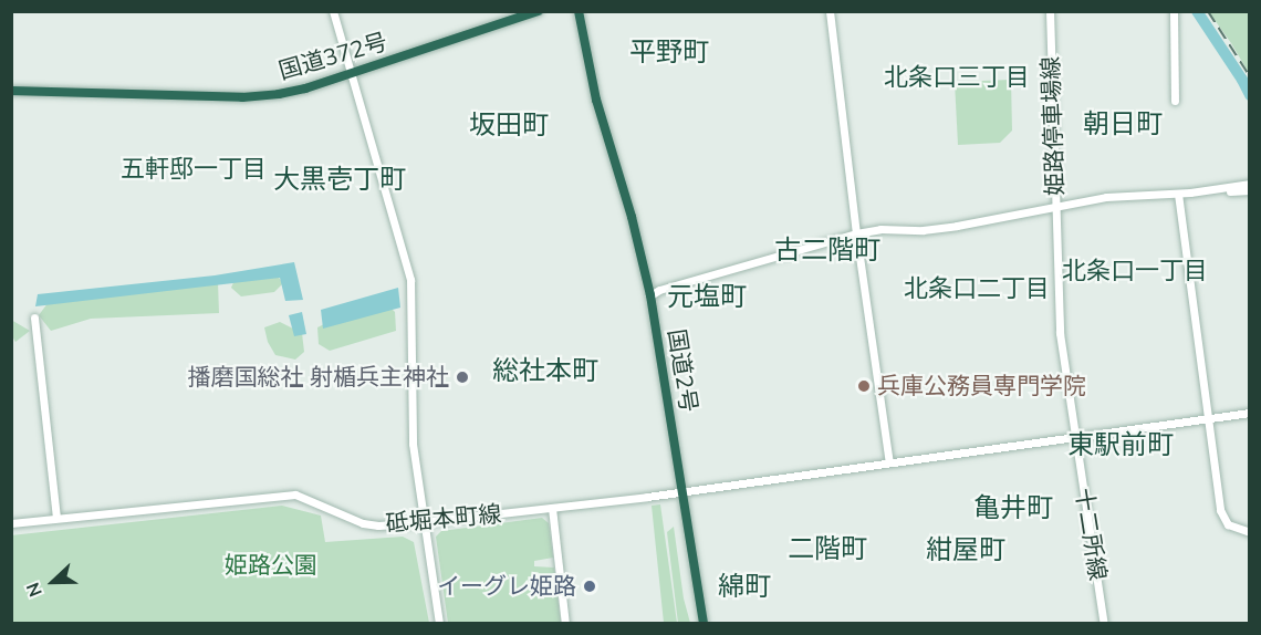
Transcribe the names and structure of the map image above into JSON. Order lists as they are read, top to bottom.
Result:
{
  "streets": {
    "highway": ["国道372号", "国道2号"],
    "street": ["姫路停車場線", "砥堀本町線", "十二所線"]
  },
  "crossings": [
    ["姫路停車場線", "十二所線"],
    ["国道2号", "砥堀本町線"],
    ["砥堀本町線", "十二所線"]
  ],
  "districts": [
    "平野町",
    "北条口三丁目",
    "朝日町",
    "坂田町",
    "五軒邸一丁目",
    "大黒壱丁町",
    "古二階町",
    "北条口一丁目",
    "北条口二丁目",
    "元塩町",
    "総社本町",
    "東駅前町",
    "亀井町",
    "二階町",
    "紺屋町",
    "綿町"
  ],
  "parks": ["姫路公園"],
  "places": ["播磨国総社 射楯兵主神社", "兵庫公務員専門学院", "イーグレ姫路"],
  "north": "left"
}
